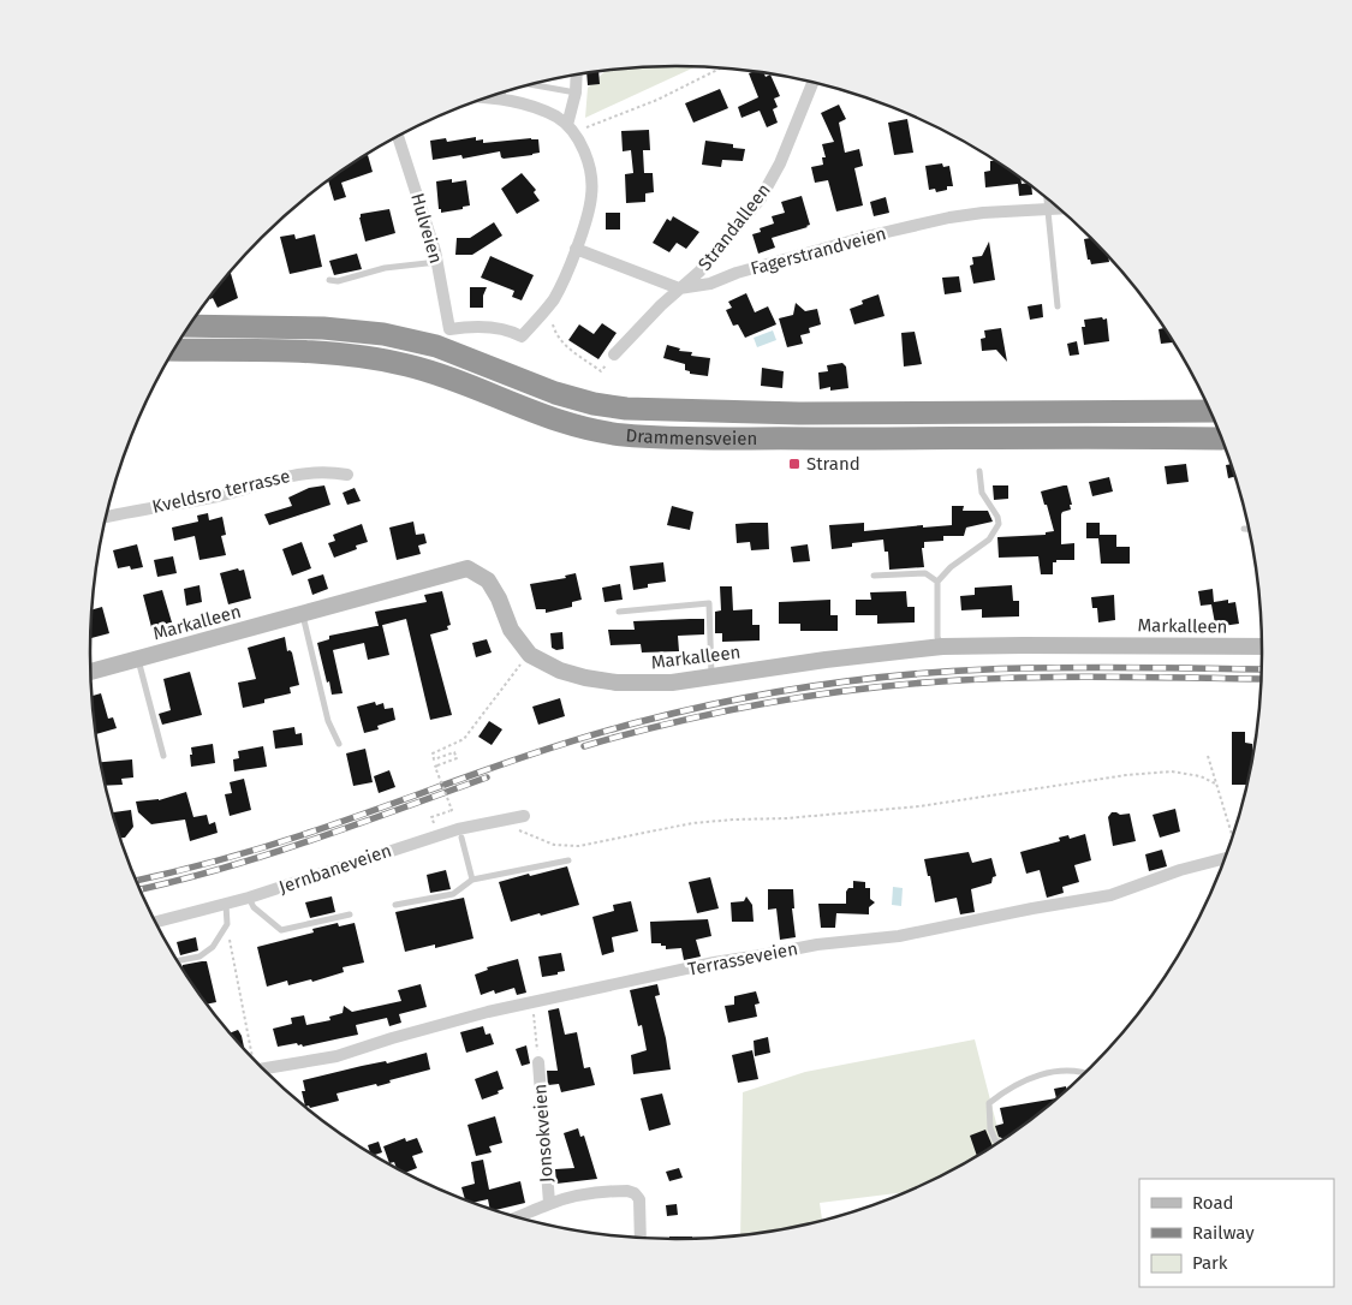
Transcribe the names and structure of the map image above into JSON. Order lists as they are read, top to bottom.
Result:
{
  "streets": {
    "highway": ["Drammensveien"],
    "main road": ["Markalleen"],
    "street": [
      "Strandalleen",
      "Hulveien",
      "Fagerstrandveien",
      "Kveldsro terrasse",
      "Jernbaneveien",
      "Terrasseveien",
      "Jonsokveien"
    ]
  },
  "crossings": [
    ["Strandalleen", "Fagerstrandveien"],
    ["Hulveien", "Fagerstrandveien"]
  ],
  "places": {
    "transit": ["Strand"]
  },
  "legend": ["Road", "Railway", "Park"]
}
